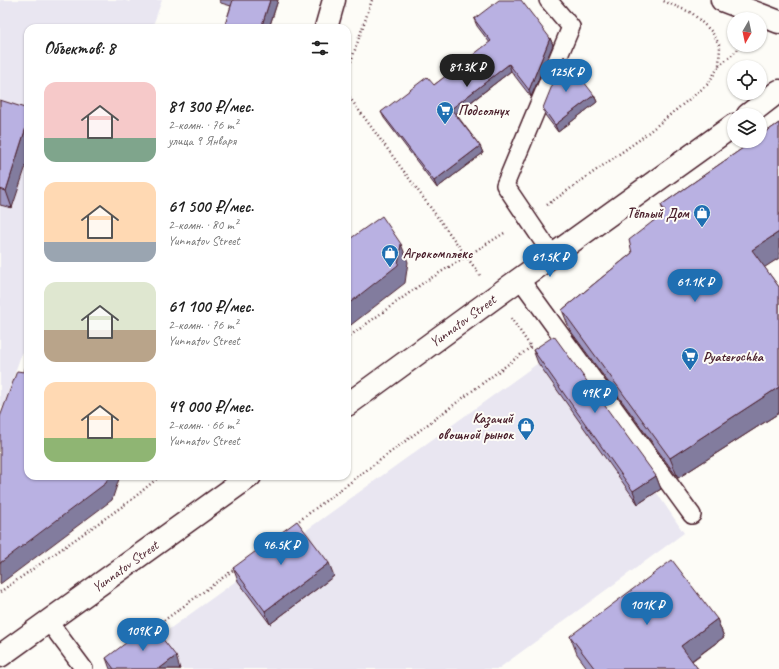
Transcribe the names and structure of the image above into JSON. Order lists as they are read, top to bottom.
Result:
{
  "streets": {
    "street": ["Yunnatov Street"]
  },
  "places": {
    "supermarket": ["Подсолнух", "Pyaterochka"],
    "shop": ["Тёплый Дом", "Агрокомплекс", "Казачий овощной рынок"]
  },
  "north": "bottom",
  "page": {
    "heading": "Объектов: 8",
    "price": [
      "81.3K ₽",
      "125K ₽",
      "61.5K ₽",
      "61.1K ₽",
      "49K ₽",
      "46.5K ₽",
      "101K ₽",
      "109K ₽"
    ],
    "list": [
      {
        "name": "81 300 ₽/мес.",
        "note": "2-комн. · 76 m² · улица 9 Января"
      },
      {
        "name": "61 500 ₽/мес.",
        "note": "2-комн. · 80 m² · Yunnatov Street"
      },
      {
        "name": "61 100 ₽/мес.",
        "note": "2-комн. · 76 m² · Yunnatov Street"
      },
      {
        "name": "49 000 ₽/мес.",
        "note": "2-комн. · 66 m² · Yunnatov Street"
      }
    ]
  }
}
